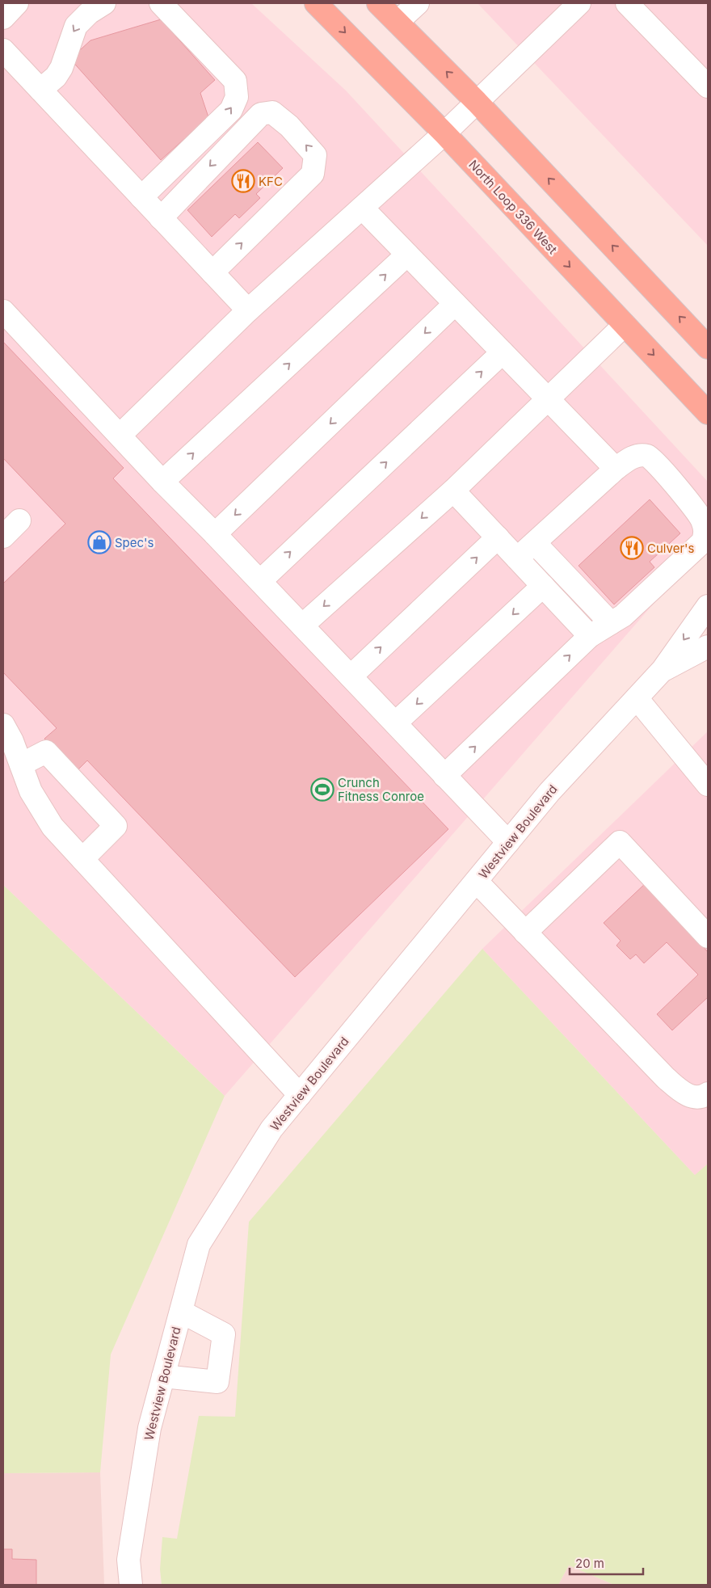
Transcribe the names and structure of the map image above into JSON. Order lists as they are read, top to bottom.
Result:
{
  "streets": {
    "main road": ["North Loop 336 West"],
    "street": ["Westview Boulevard"]
  },
  "places": {
    "restaurant": ["KFC", "Culver's"],
    "shop": ["Spec's"],
    "sports": ["Crunch Fitness Conroe"]
  },
  "scale_bar": "20 m"
}
